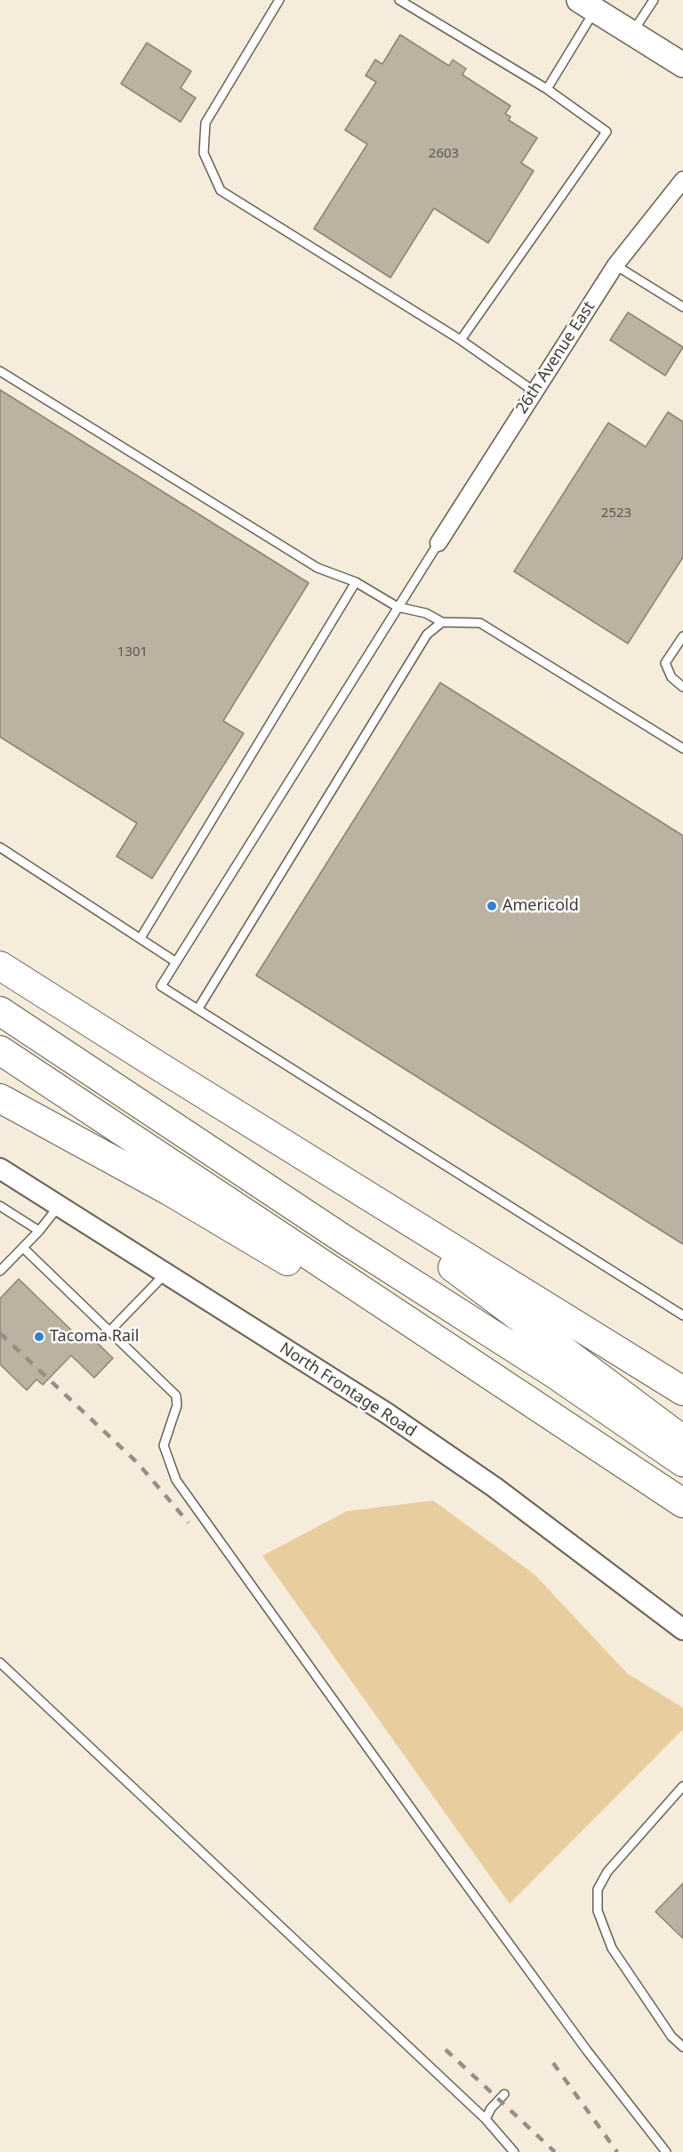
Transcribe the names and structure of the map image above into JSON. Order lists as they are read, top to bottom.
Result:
{
  "streets": {
    "street": ["26th Avenue East", "North Frontage Road"]
  },
  "places": ["Americold", "Tacoma Rail"],
  "house_numbers": ["2603", "2523", "1301"]
}
